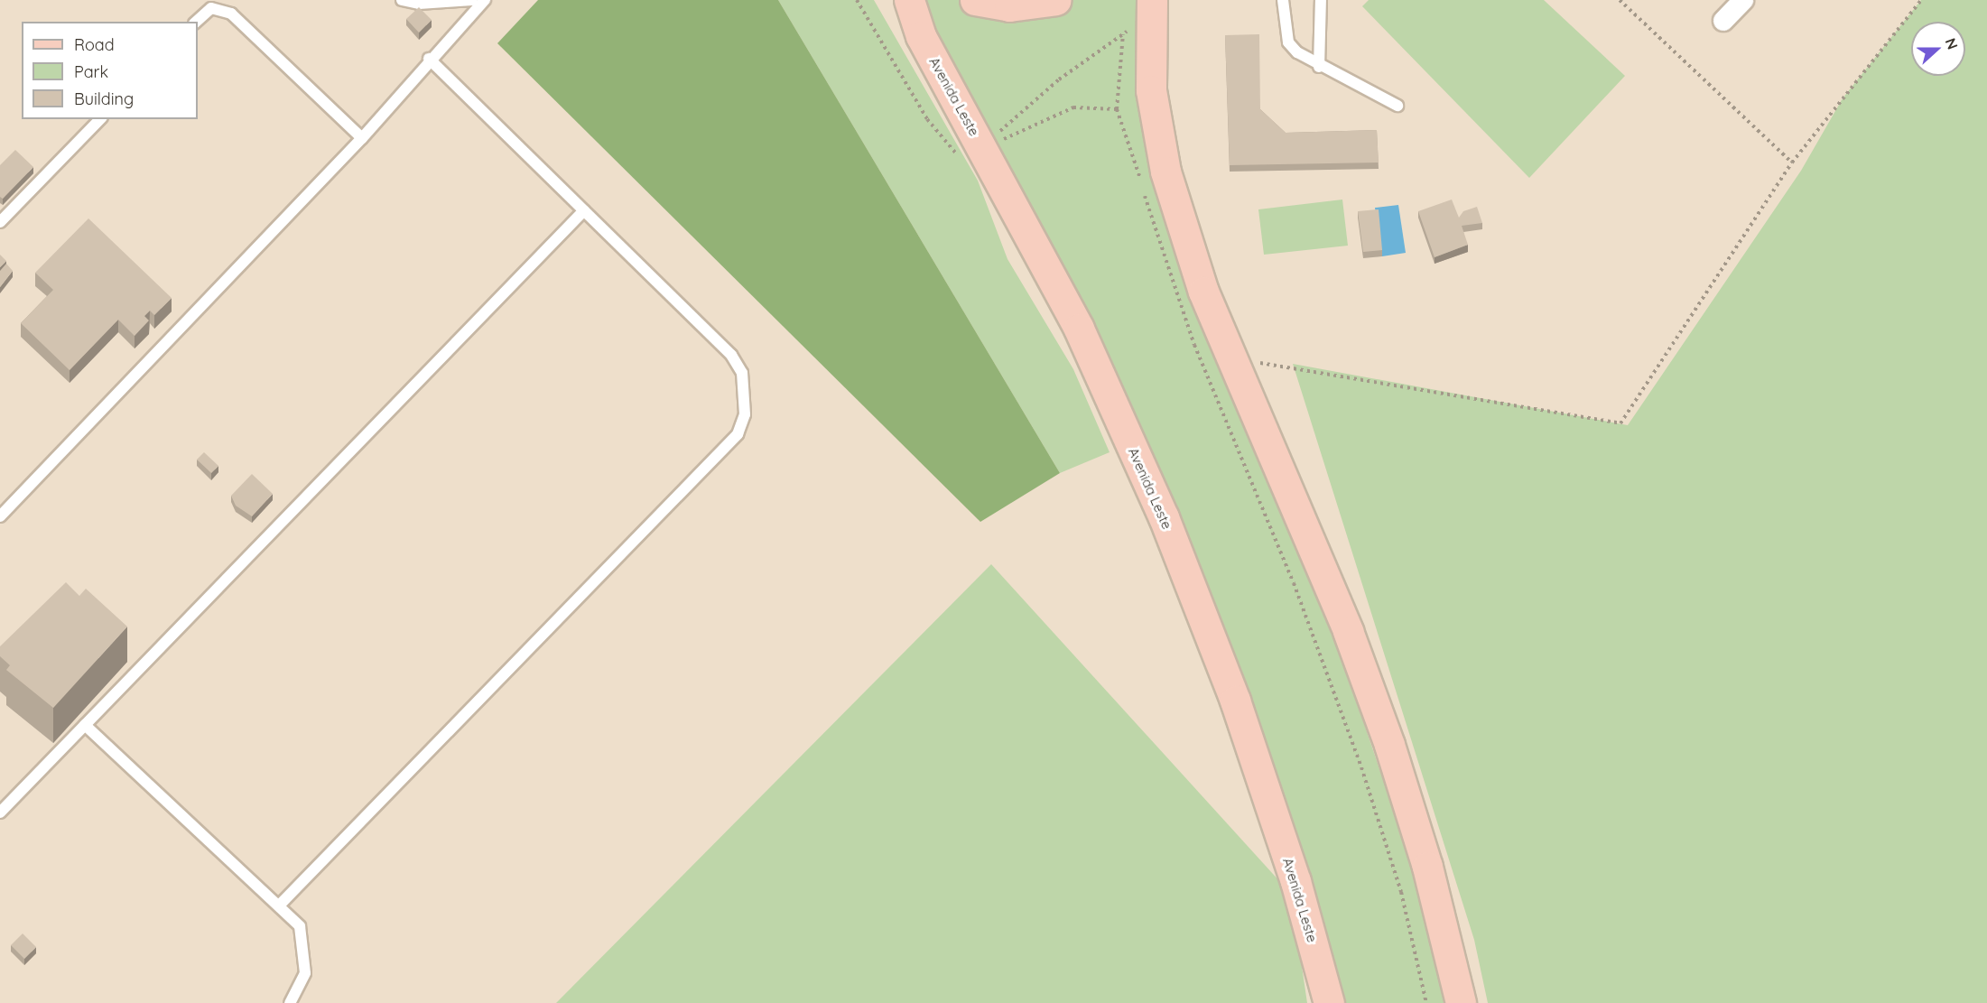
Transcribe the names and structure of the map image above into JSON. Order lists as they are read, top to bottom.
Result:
{
  "streets": {
    "main road": ["Avenida Leste"]
  },
  "legend": ["Road", "Park", "Building"],
  "north": "right"
}
